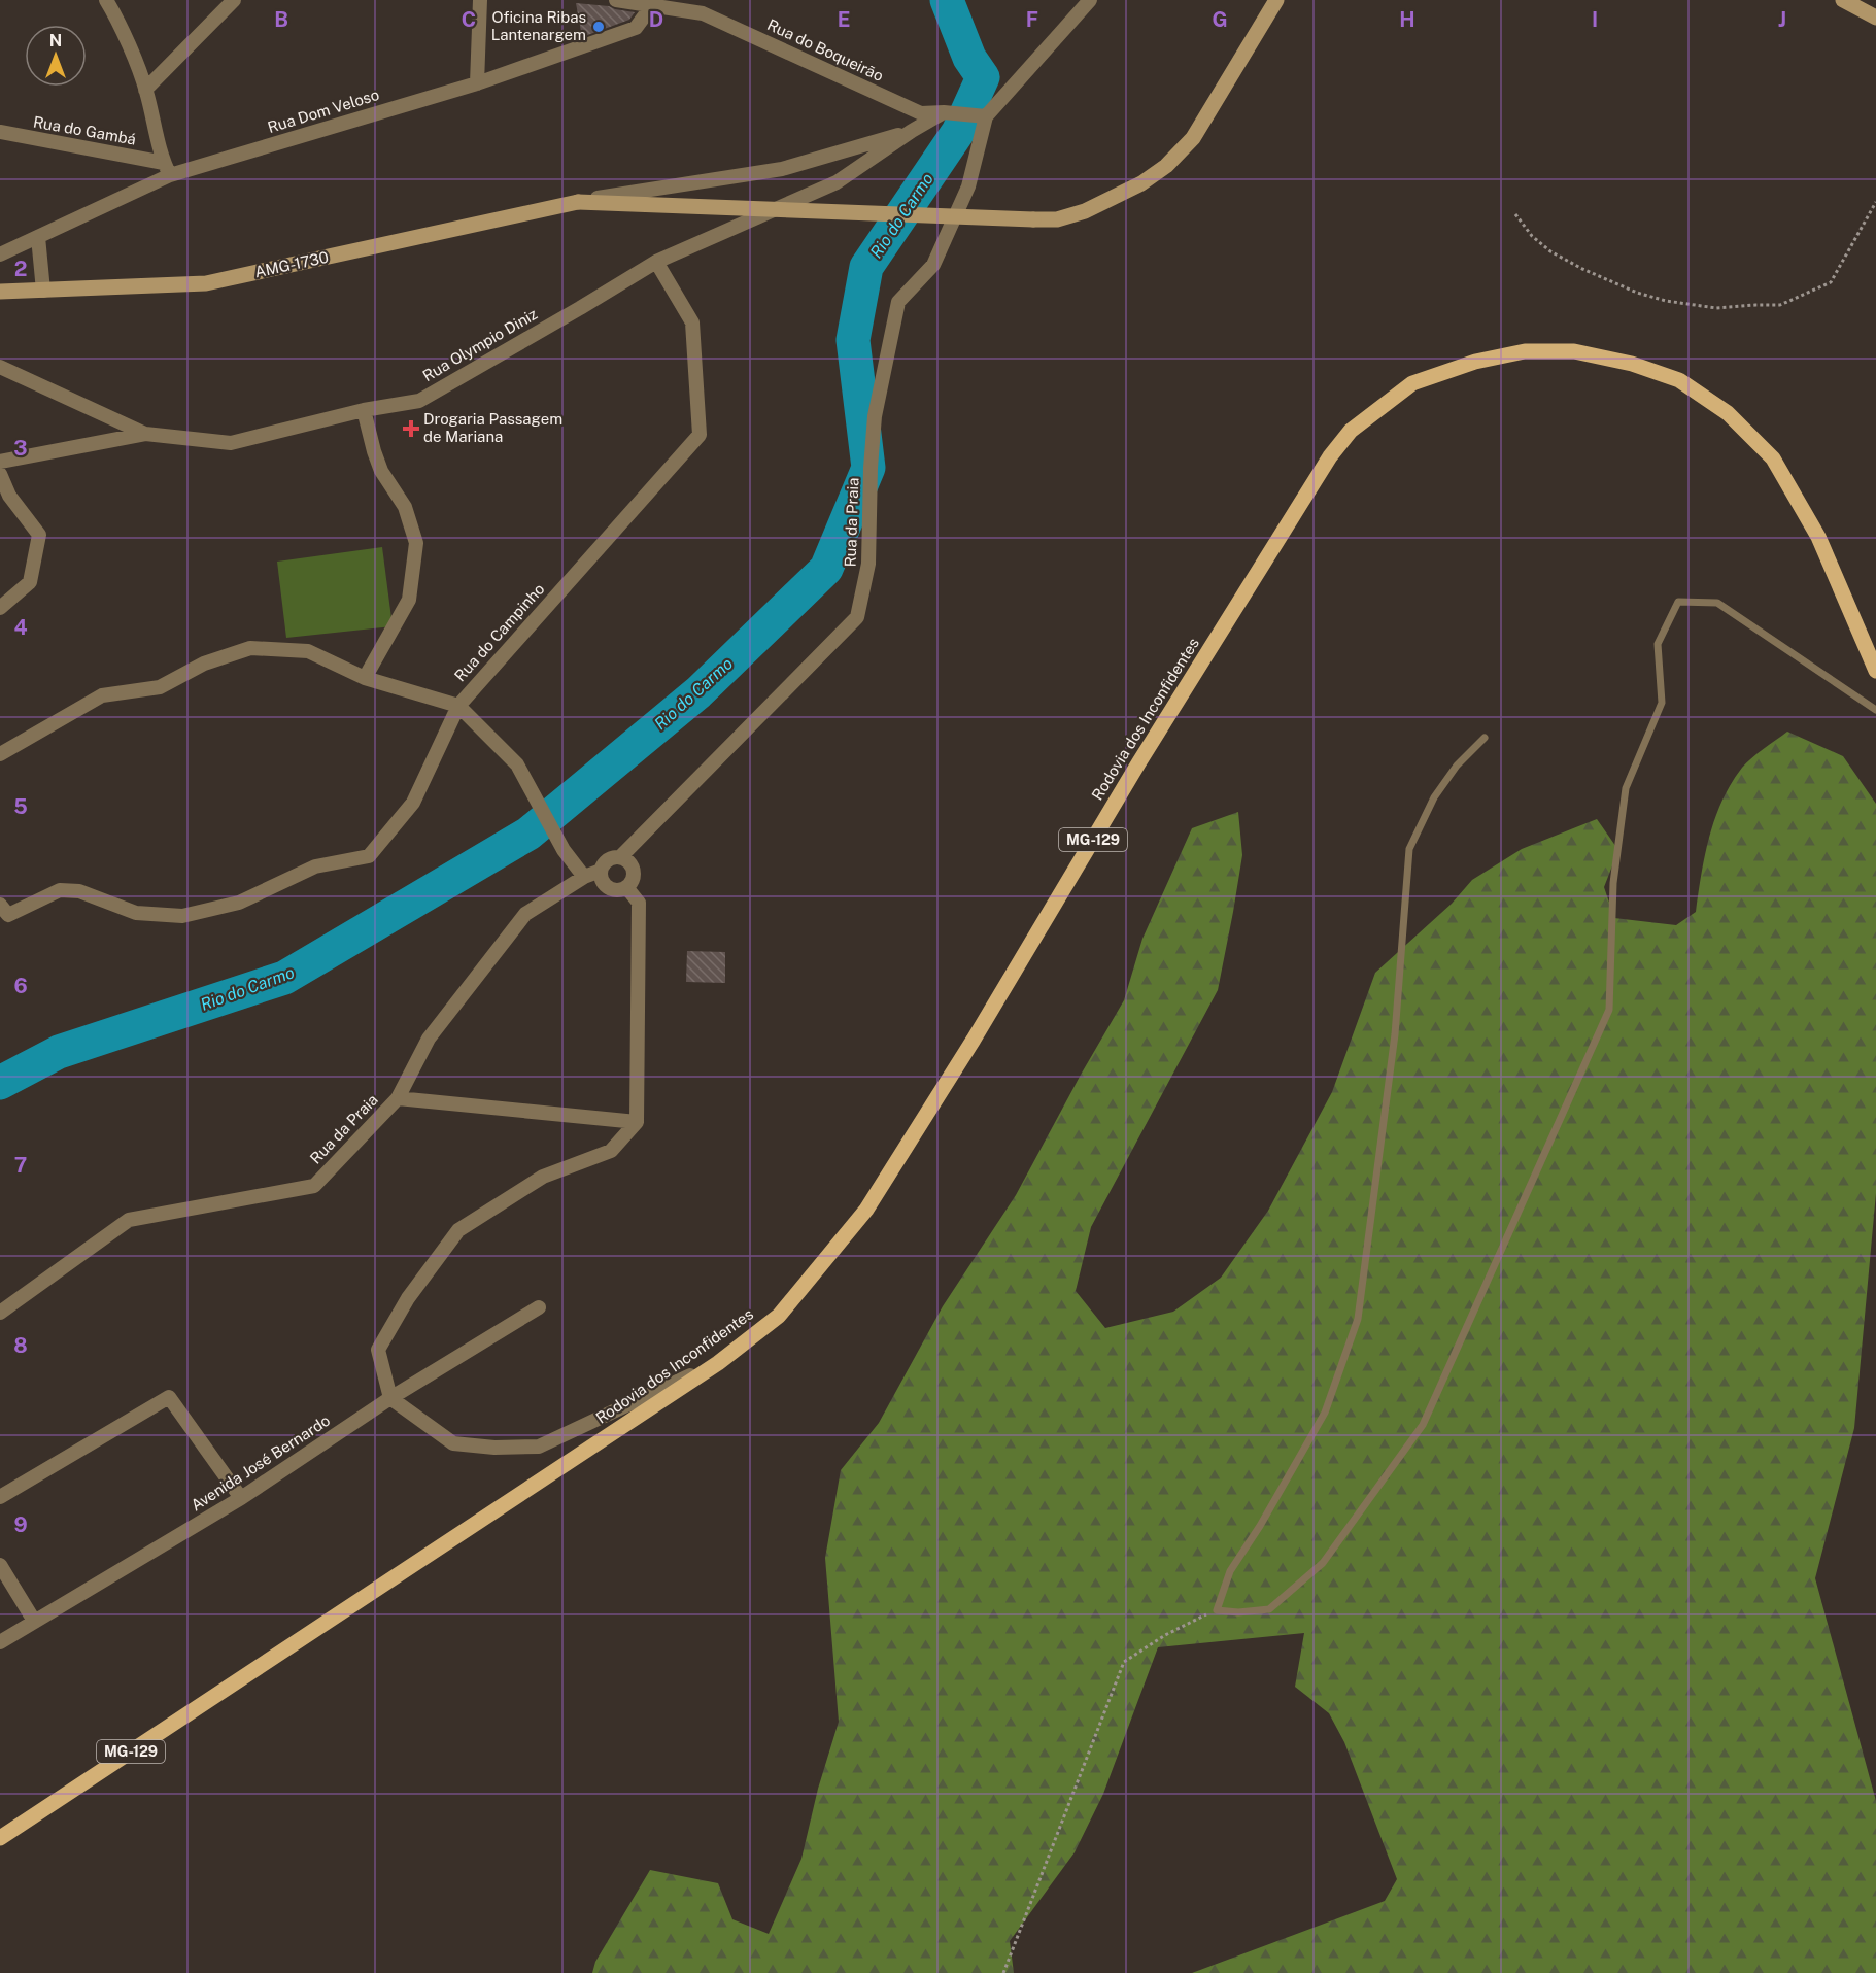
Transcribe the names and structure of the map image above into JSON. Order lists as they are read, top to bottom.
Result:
{
  "streets": {
    "main road": ["AMG-1730", "Rodovia dos Inconfidentes", "MG-129"],
    "street": [
      "Rua do Boqueirão",
      "Rua Dom Veloso",
      "Rua do Gambá",
      "Rua Olympio Diniz",
      "Rua da Praia",
      "Rua do Campinho",
      "Avenida José Bernardo"
    ]
  },
  "crossings": [
    ["Rua do Boqueirão", "Rua Dom Veloso"],
    ["Rua do Boqueirão", "Rua Olympio Diniz"],
    ["Rua do Boqueirão", "Rua da Praia"],
    ["Rua Dom Veloso", "Rua do Gambá"],
    ["Rua Olympio Diniz", "Rua do Campinho"]
  ],
  "water": ["Rio do Carmo"],
  "places": {
    "other": ["Oficina Ribas Lantenargem"],
    "health": ["Drogaria Passagem de Mariana"]
  },
  "north": "top",
  "grid": {
    "columns": [
      "B",
      "C",
      "D",
      "E",
      "F",
      "G",
      "H",
      "I",
      "J"
    ],
    "rows": [
      "2",
      "3",
      "4",
      "5",
      "6",
      "7",
      "8",
      "9"
    ]
  }
}
